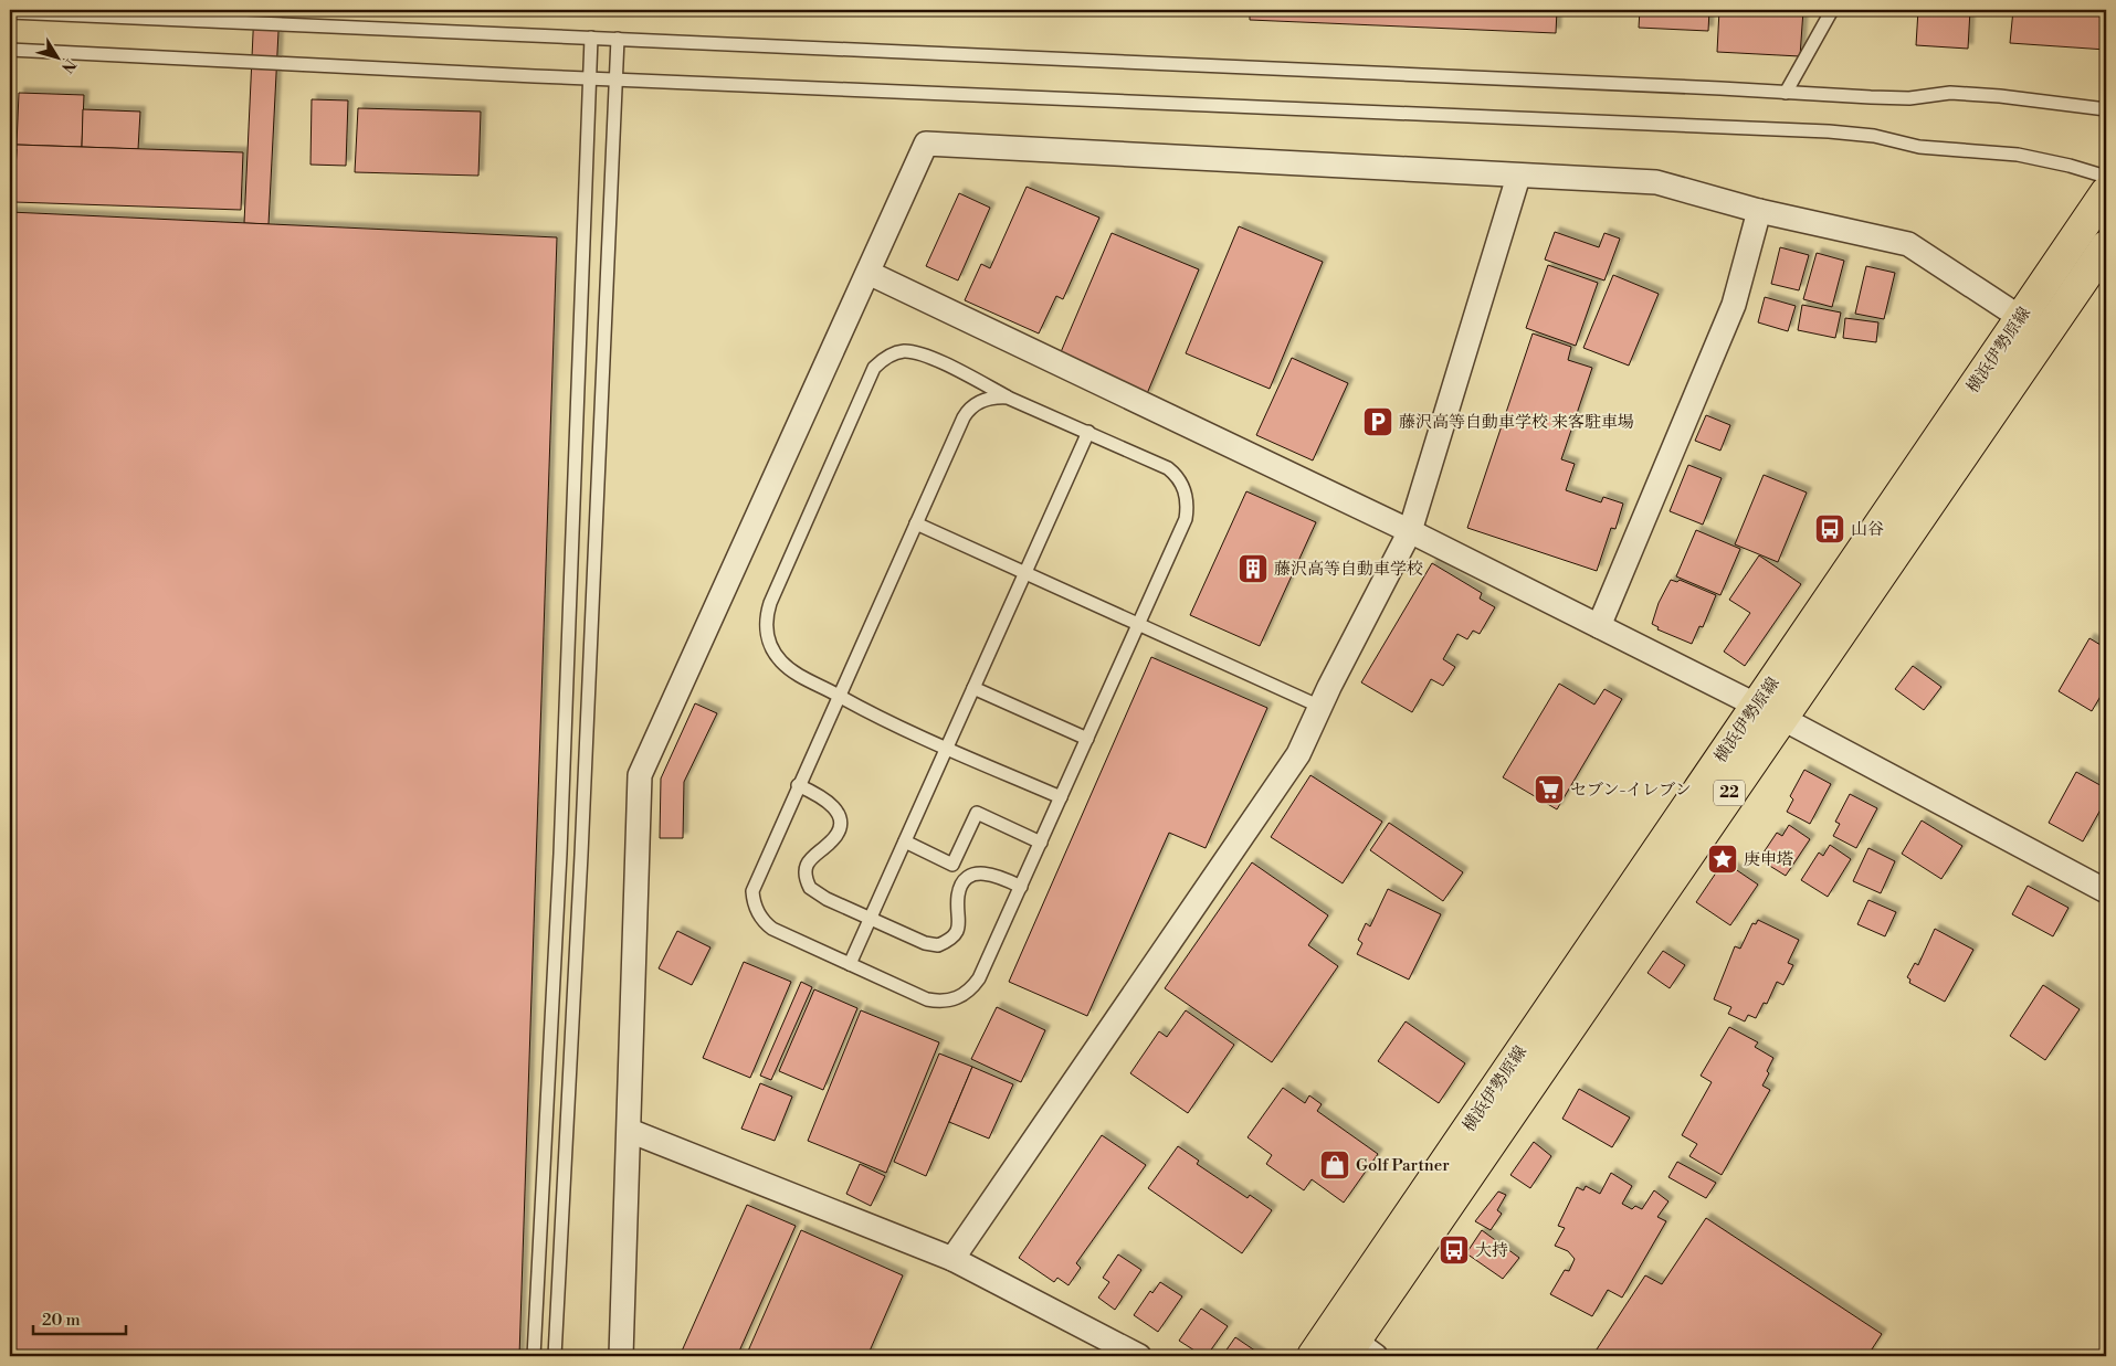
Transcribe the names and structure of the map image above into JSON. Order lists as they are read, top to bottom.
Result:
{
  "streets": {
    "main road": ["横浜伊勢原線", "22"]
  },
  "places": {
    "parking": ["藤沢高等自動車学校 来客駐車場"],
    "bus stop": ["山谷", "大持"],
    "building": ["藤沢高等自動車学校"],
    "supermarket": ["セブン-イレブン"],
    "place": ["庚申塔"],
    "shop": ["Golf Partner"]
  },
  "scale_bar": "20 m",
  "north": "bottom right"
}
